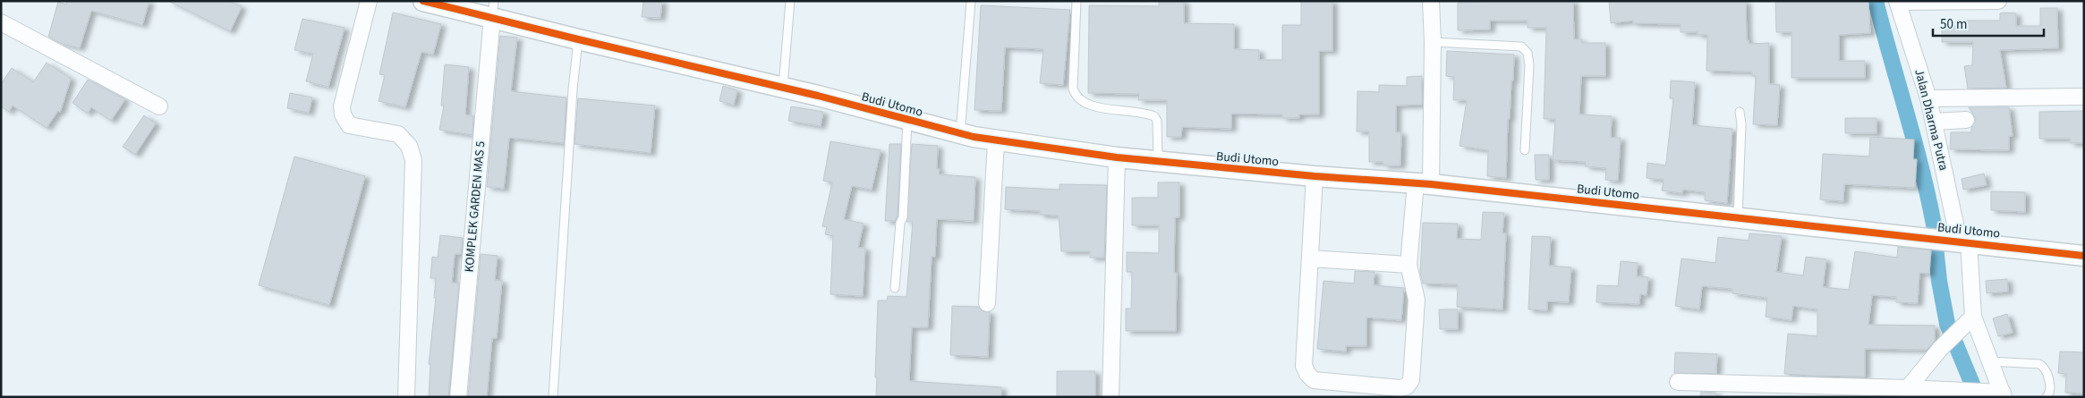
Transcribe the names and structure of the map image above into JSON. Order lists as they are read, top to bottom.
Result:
{
  "streets": {
    "street": ["Budi Utomo", "Jalan Dharma Putra", "KOMPLEK GARDEN MAS 5"]
  },
  "crossings": [
    ["Budi Utomo", "Jalan Dharma Putra"],
    ["Budi Utomo", "KOMPLEK GARDEN MAS 5"]
  ],
  "scale_bar": "50 m"
}
